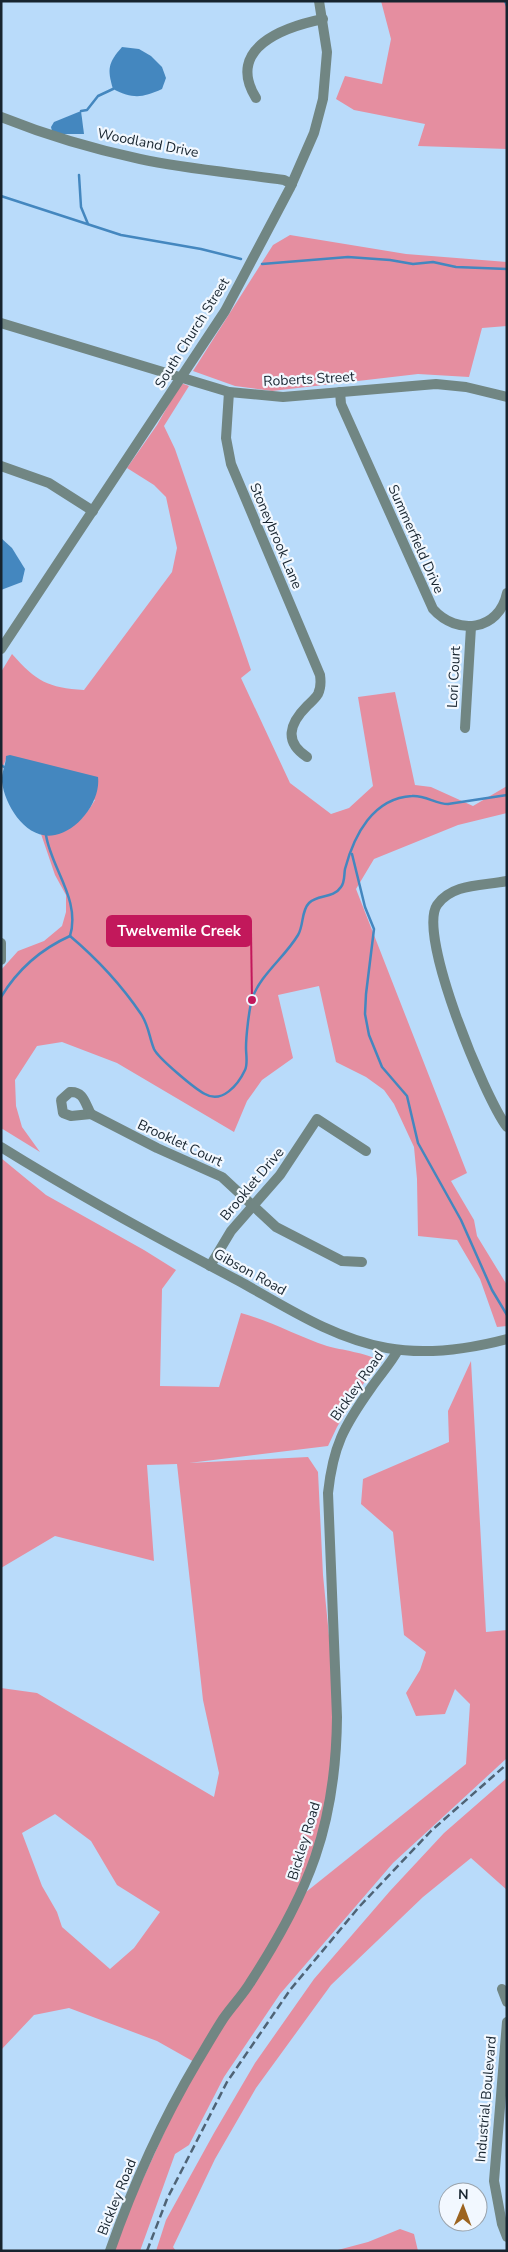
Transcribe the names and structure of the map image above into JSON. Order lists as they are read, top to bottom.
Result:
{
  "streets": {
    "street": [
      "Woodland Drive",
      "South Church Street",
      "Roberts Street",
      "Stoneybrook Lane",
      "Summerfield Drive",
      "Lori Court",
      "Brooklet Court",
      "Brooklet Drive",
      "Gibson Road",
      "Bickley Road",
      "Industrial Boulevard"
    ]
  },
  "crossings": [
    ["Woodland Drive", "South Church Street"],
    ["South Church Street", "Roberts Street"],
    ["Roberts Street", "Stoneybrook Lane"],
    ["Roberts Street", "Summerfield Drive"],
    ["Summerfield Drive", "Lori Court"],
    ["Brooklet Court", "Brooklet Drive"],
    ["Brooklet Drive", "Gibson Road"],
    ["Gibson Road", "Bickley Road"]
  ],
  "places": ["Twelvemile Creek"],
  "north": "top"
}
